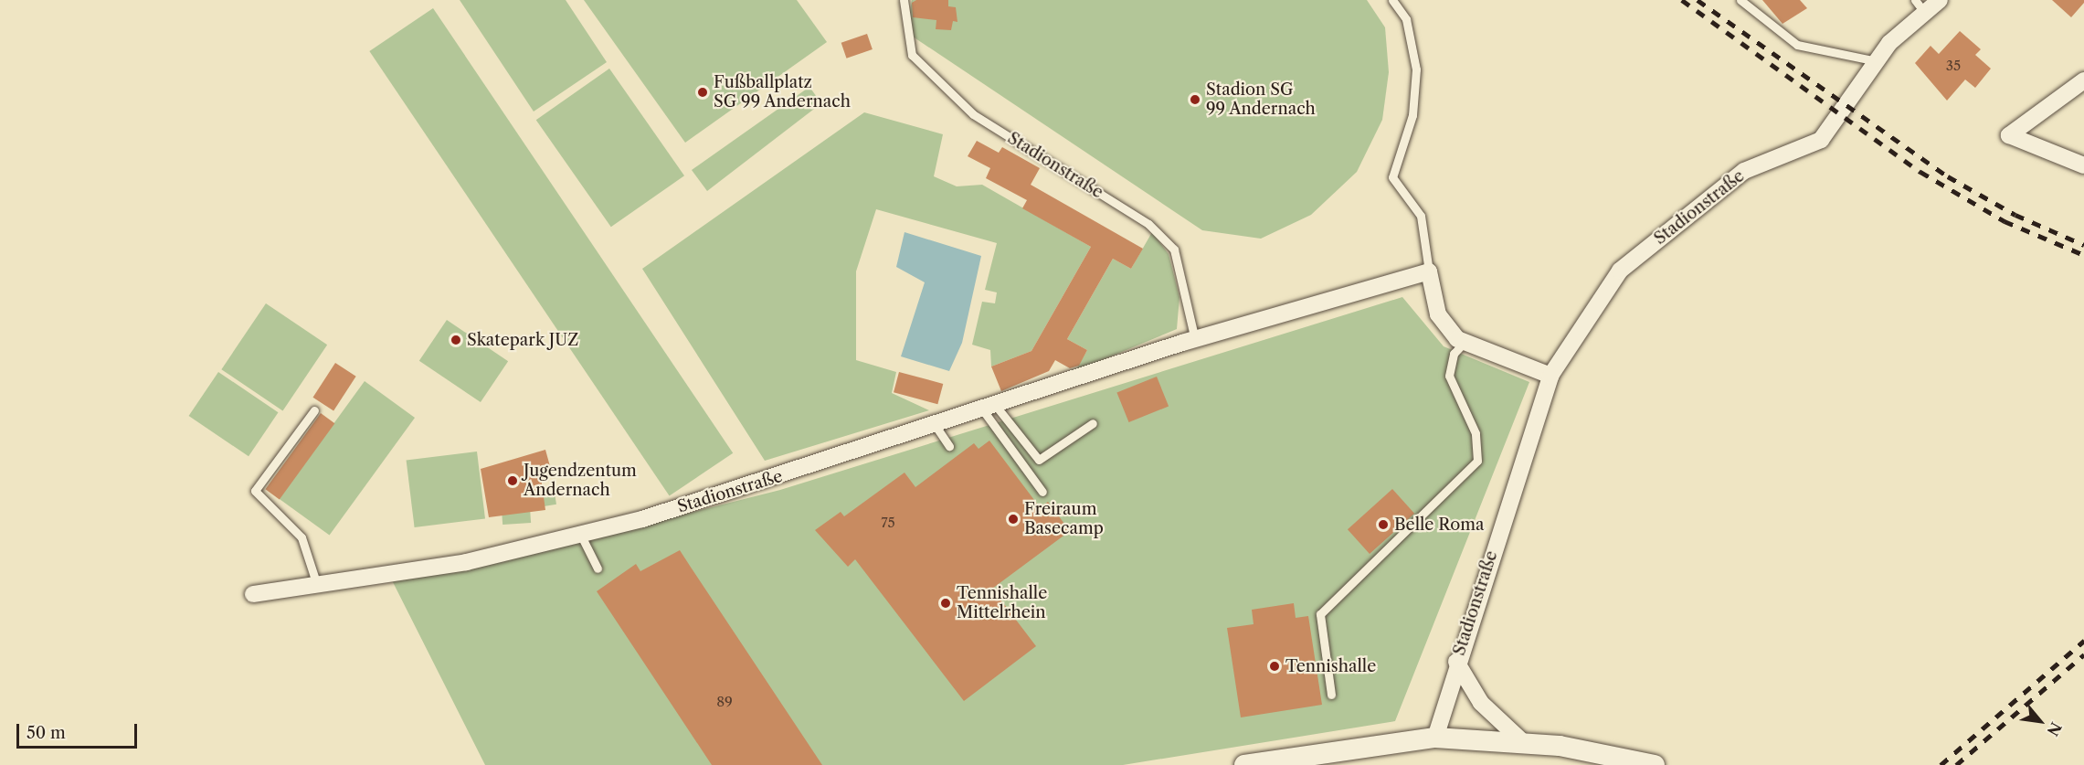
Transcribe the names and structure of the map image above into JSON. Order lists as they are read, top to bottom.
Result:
{
  "streets": {
    "street": ["Stadionstraße"]
  },
  "places": [
    "Fußballplatz SG 99 Andernach",
    "Stadion SG 99 Andernach",
    "Skatepark JUZ",
    "Jugendzentum Andernach",
    "Freiraum Basecamp",
    "Belle Roma",
    "Tennishalle Mittelrhein",
    "Tennishalle"
  ],
  "house_numbers": ["35", "75", "89"],
  "scale_bar": "50 m",
  "north": "bottom right"
}
